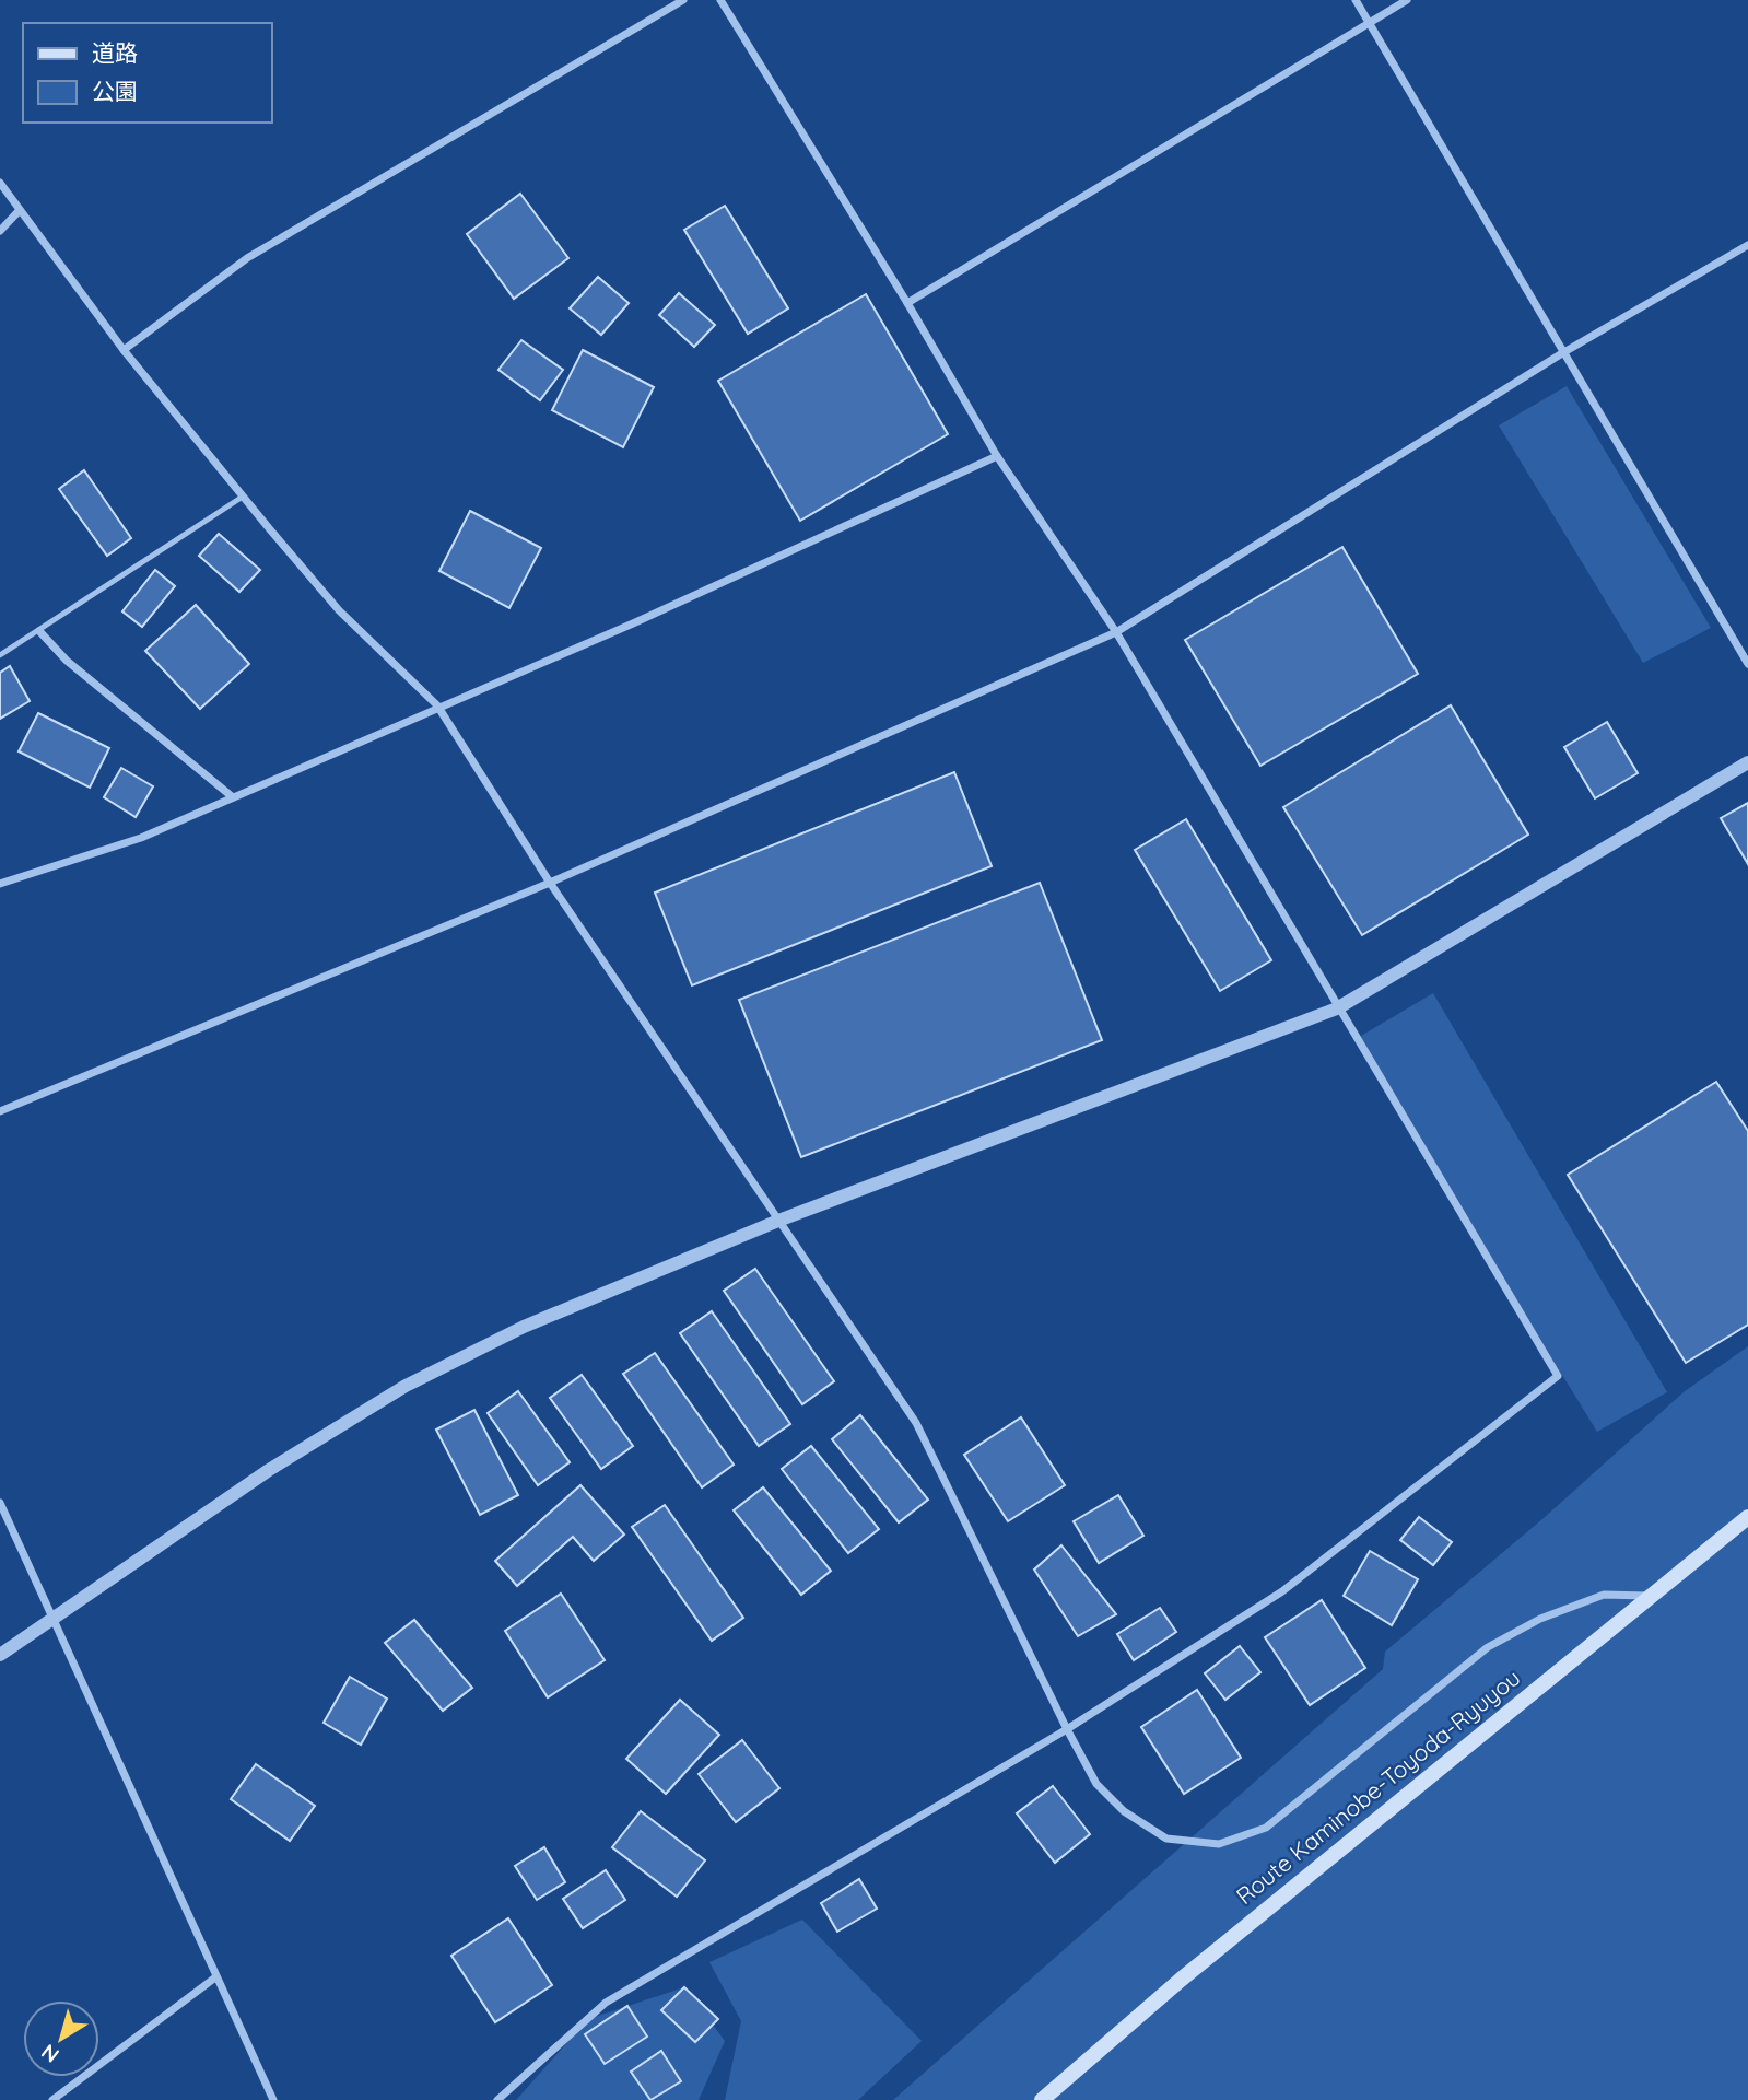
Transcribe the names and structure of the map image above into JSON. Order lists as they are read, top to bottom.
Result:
{
  "streets": {
    "main road": ["Route Kaminobe-Toyoda-Ryuyou"]
  },
  "legend": ["道路", "公園"],
  "north": "bottom left"
}
